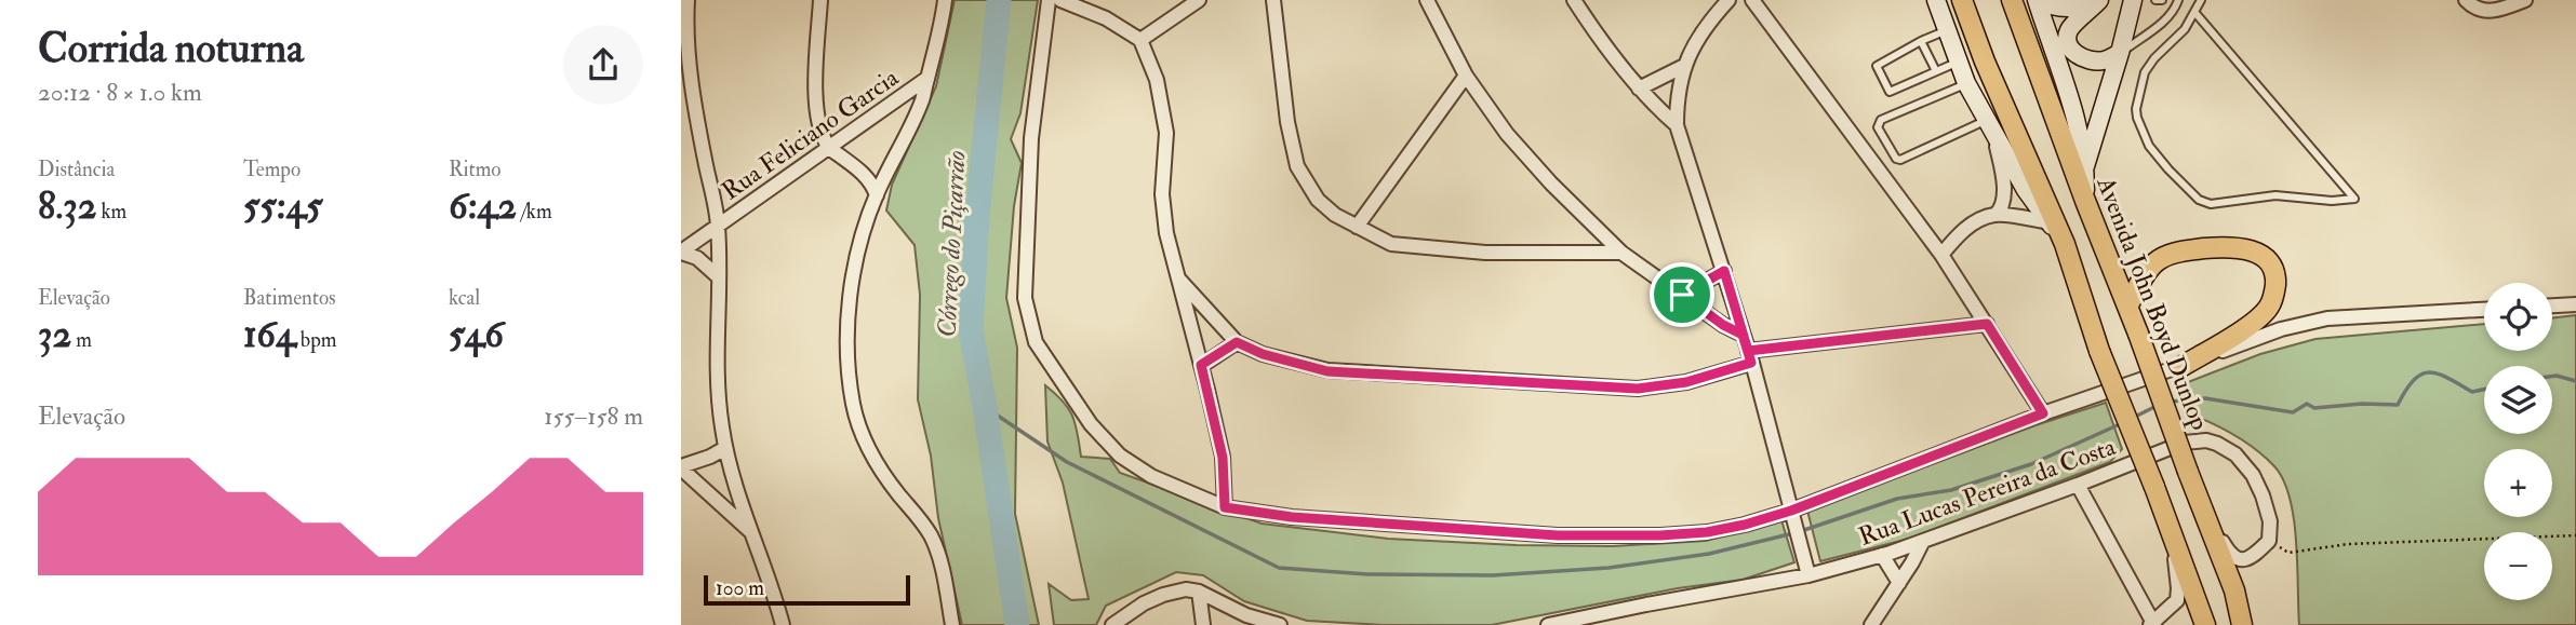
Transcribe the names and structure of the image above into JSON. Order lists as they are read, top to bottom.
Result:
{
  "streets": {
    "main road": ["Avenida John Boyd Dunlop"],
    "street": ["Rua Feliciano Garcia", "Rua Lucas Pereira da Costa"]
  },
  "water": ["Córrego do Piçarrão"],
  "scale_bar": "100 m",
  "page": {
    "heading": ["Corrida noturna", "20:12 · 8 × 1.0 km"],
    "stats": [
      ["Distância", "8.32 km"],
      ["Tempo", "55:45"],
      ["Ritmo", "6:42 /km"],
      ["Elevação", "32 m"],
      ["Batimentos", "164 bpm"],
      ["kcal", "546"]
    ],
    "map_buttons": ["+", "−"],
    "chart": ["Elevação", "155–158 m"],
    "scale": "100 m"
  }
}
